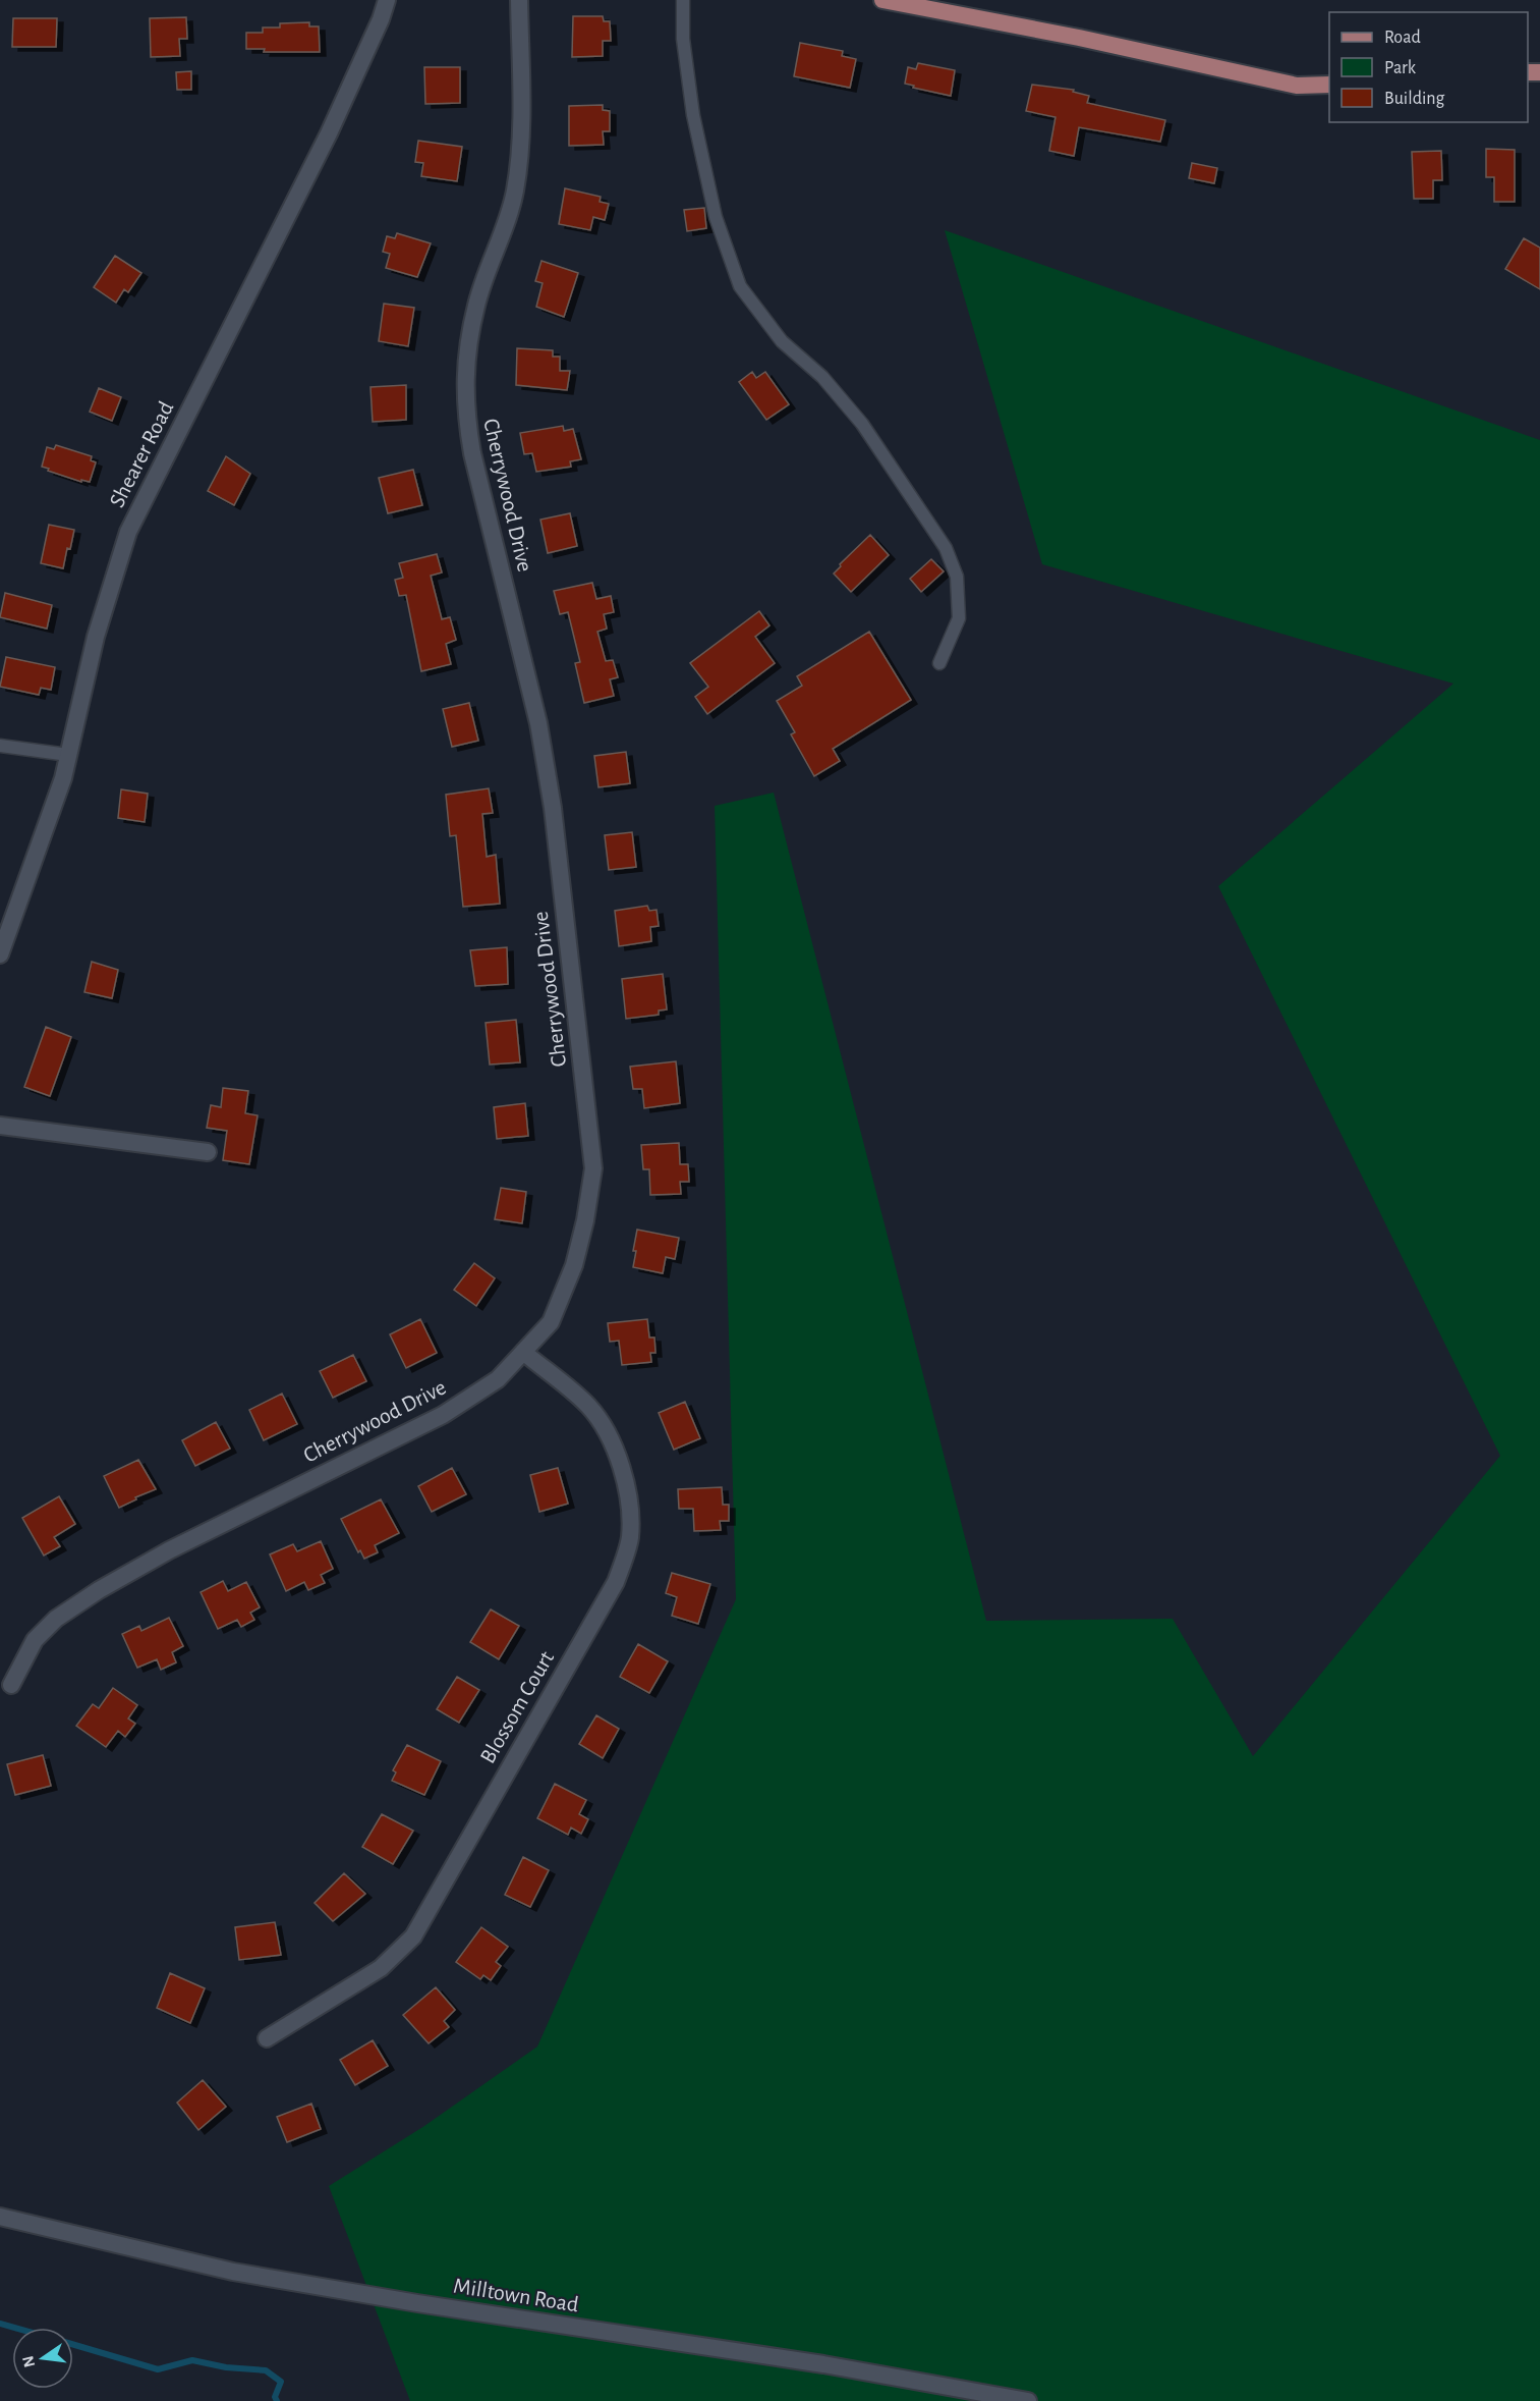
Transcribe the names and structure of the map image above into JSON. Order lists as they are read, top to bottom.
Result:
{
  "streets": {
    "street": [
      "Shearer Road",
      "Cherrywood Drive",
      "Blossom Court",
      "Milltown Road"
    ]
  },
  "crossings": [
    ["Cherrywood Drive", "Blossom Court"]
  ],
  "legend": ["Road", "Park", "Building"],
  "north": "left"
}
